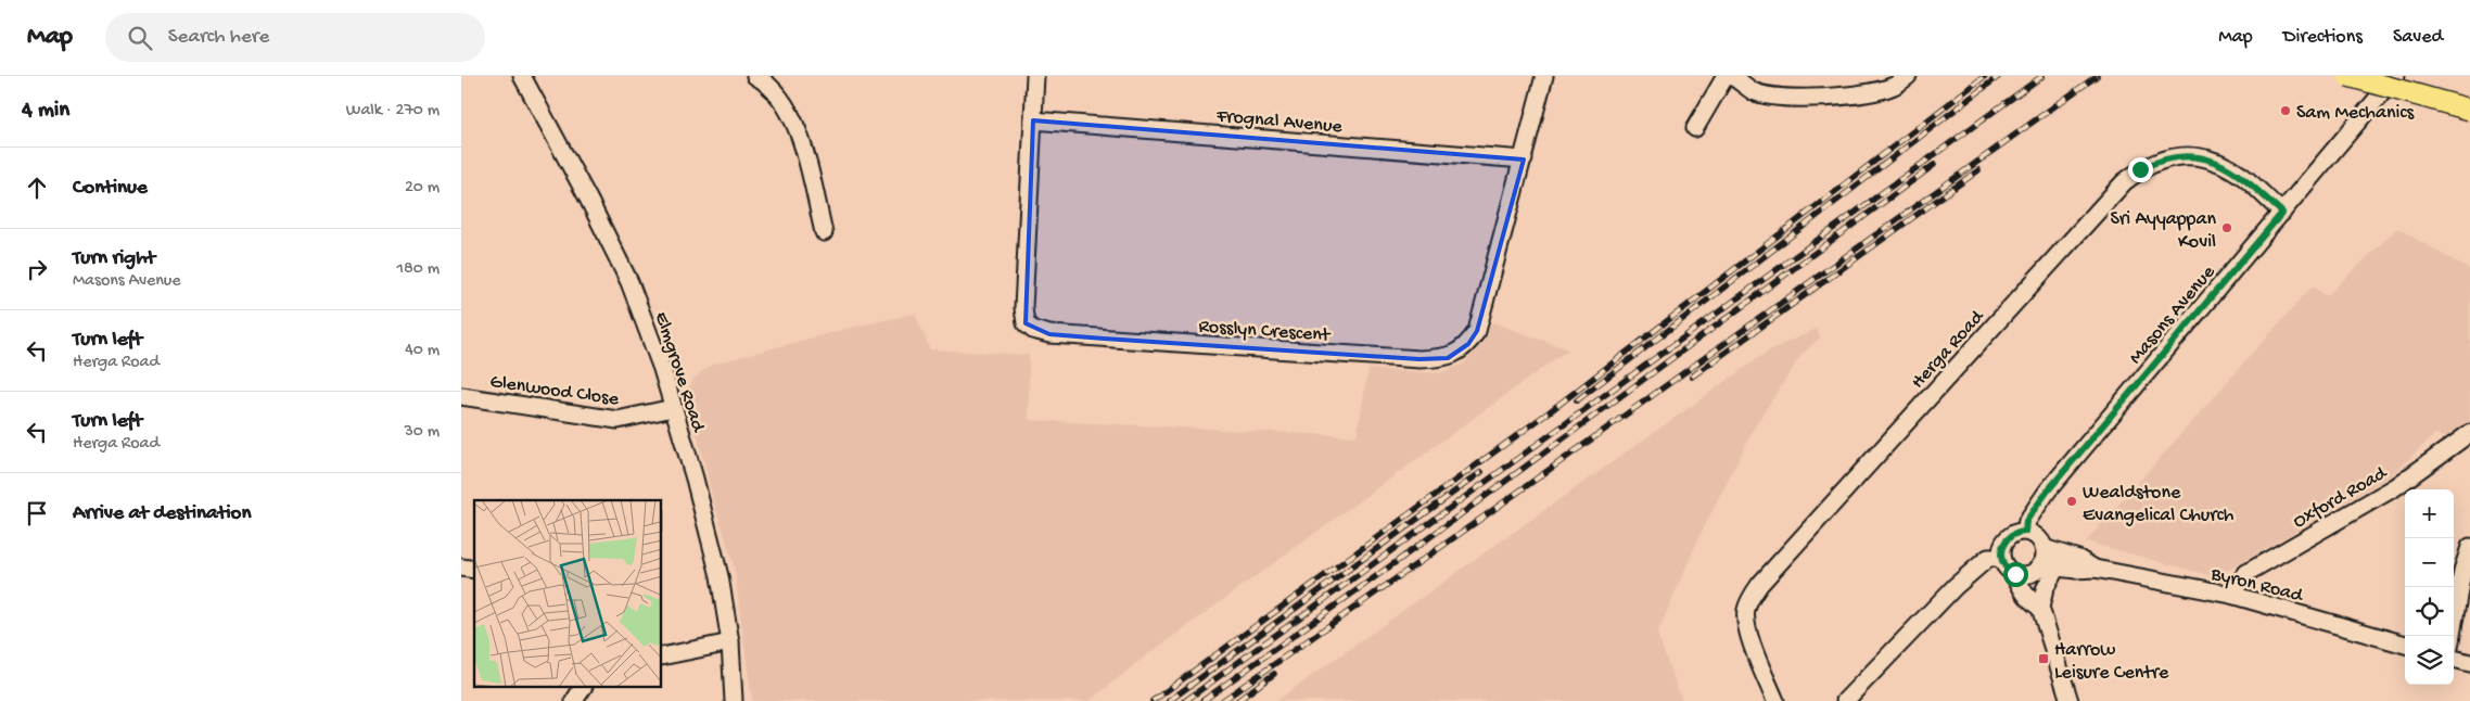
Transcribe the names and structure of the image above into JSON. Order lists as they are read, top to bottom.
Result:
{
  "streets": {
    "street": [
      "Frognal Avenue",
      "Masons Avenue",
      "Rosslyn Crescent",
      "Herga Road",
      "Elmgrove Road",
      "Glenwood Close",
      "Oxford Road",
      "Byron Road"
    ]
  },
  "crossings": [
    ["Frognal Avenue", "Rosslyn Crescent"],
    ["Masons Avenue", "Herga Road"],
    ["Masons Avenue", "Byron Road"],
    ["Elmgrove Road", "Glenwood Close"],
    ["Oxford Road", "Byron Road"]
  ],
  "places": {
    "other": ["Sam Mechanics", "Sri Ayyappan Kovil", "Wealdstone Evangelical Church"],
    "transit": ["Harrow Leisure Centre"]
  },
  "page": {
    "header": "Map",
    "search": "Search here",
    "nav": ["Map", "Directions", "Saved"],
    "heading": ["4 min", "Walk · 270 m"],
    "list": [
      ["Continue", "20 m"],
      ["Turn right", "Masons Avenue", "180 m"],
      ["Turn left", "Herga Road", "40 m"],
      ["Turn left", "Herga Road", "30 m"],
      "Arrive at destination"
    ],
    "map_buttons": ["+", "−"]
  }
}
